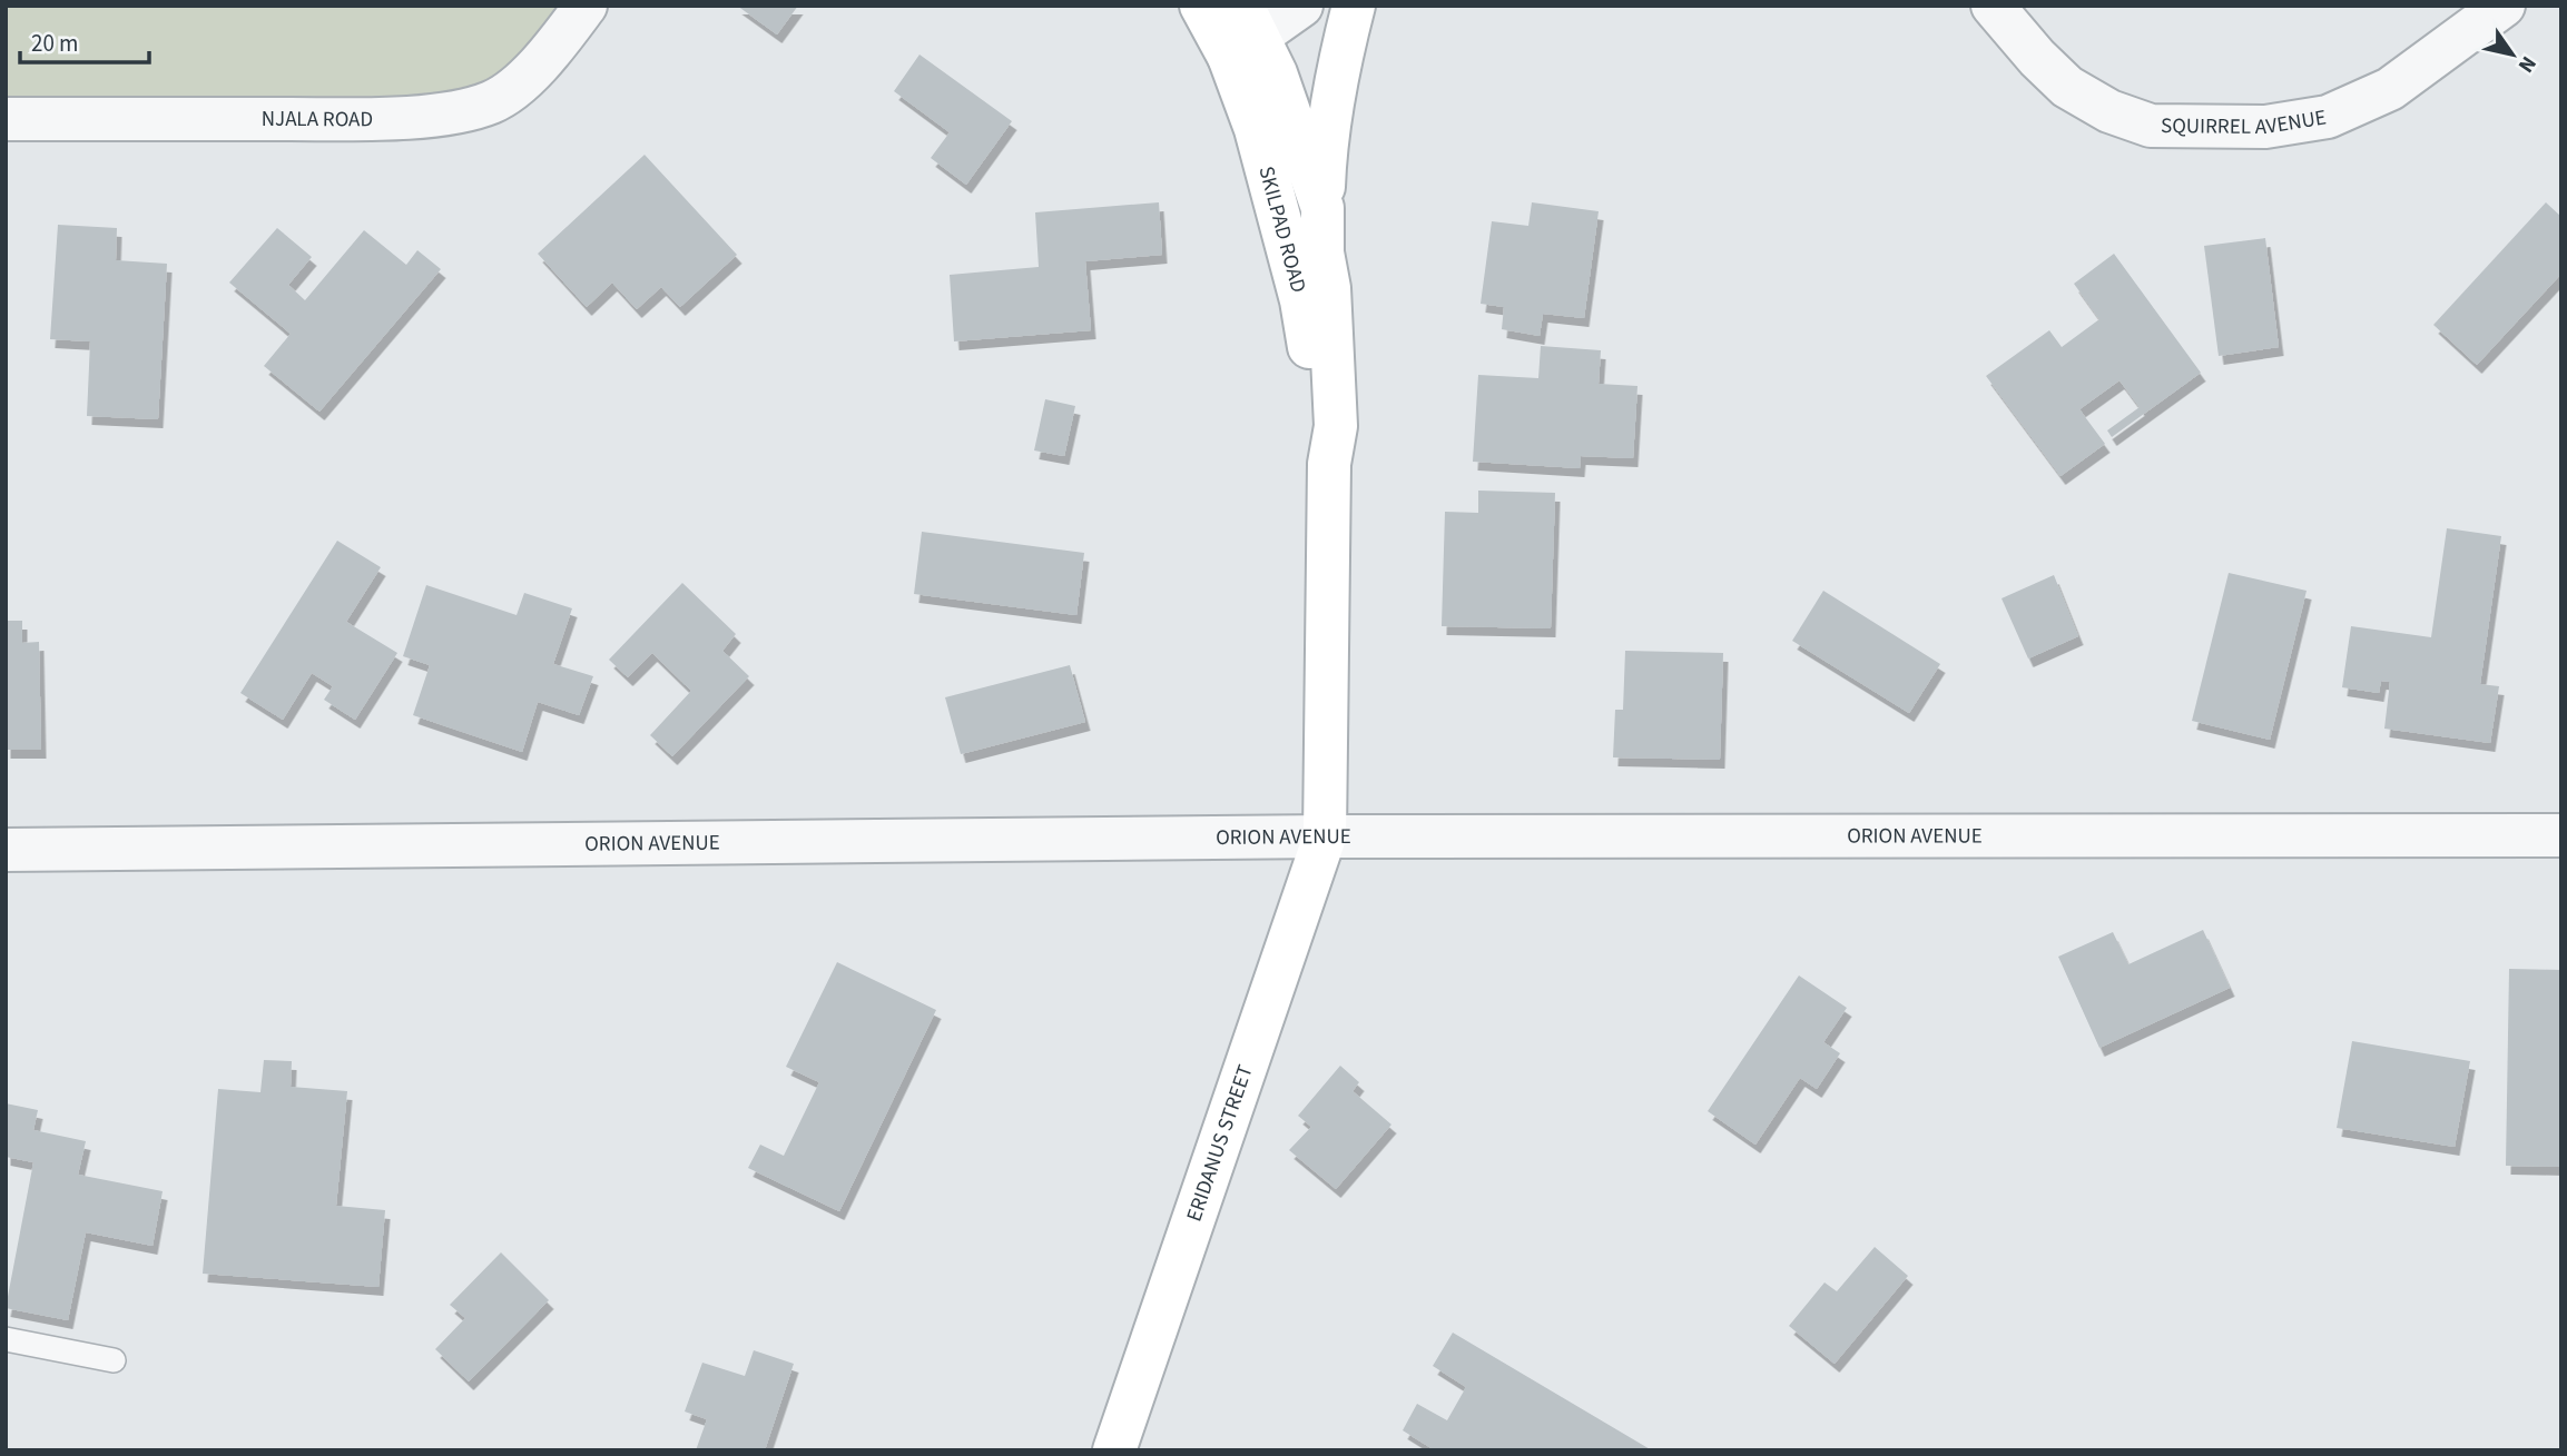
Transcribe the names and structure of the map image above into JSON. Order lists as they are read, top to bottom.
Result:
{
  "streets": {
    "street": [
      "NJALA ROAD",
      "SQUIRREL AVENUE",
      "SKILPAD ROAD",
      "ORION AVENUE",
      "ERIDANUS STREET"
    ]
  },
  "crossings": [
    ["SKILPAD ROAD", "ORION AVENUE"],
    ["SKILPAD ROAD", "ERIDANUS STREET"],
    ["ORION AVENUE", "ERIDANUS STREET"]
  ],
  "scale_bar": "20 m",
  "north": "bottom right"
}
